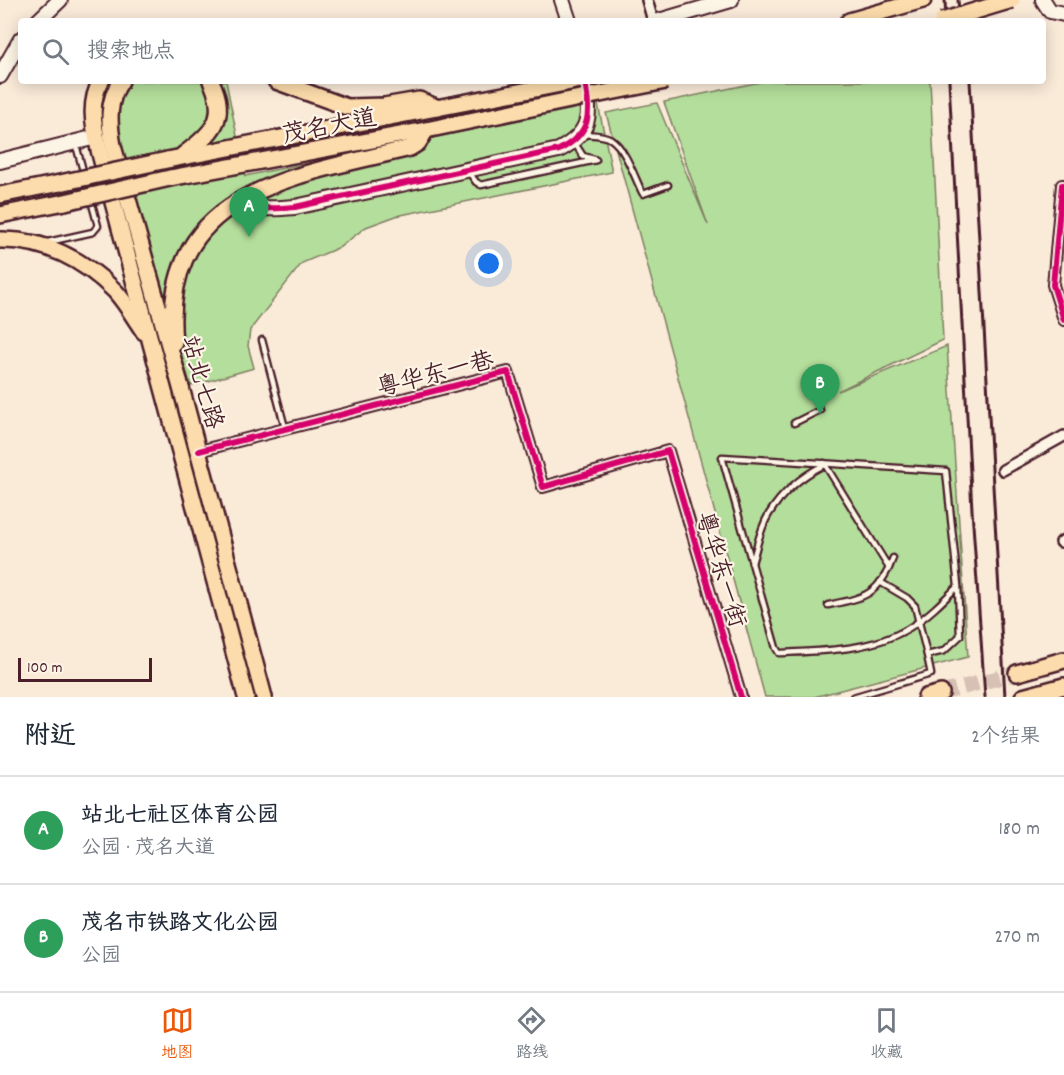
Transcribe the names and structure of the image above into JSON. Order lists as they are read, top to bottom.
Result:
{
  "streets": {
    "main road": ["茂名大道", "站北七路"],
    "street": ["粤华东一巷", "粤华东一街"]
  },
  "crossings": [
    ["粤华东一巷", "站北七路"],
    ["粤华东一巷", "粤华东一街"]
  ],
  "scale_bar": "100 m",
  "page": {
    "search": "搜索地点",
    "pins": ["A", "B"],
    "scale": "100 m",
    "heading": ["附近", "2个结果"],
    "list": [
      {
        "mark": "A",
        "name": "站北七社区体育公园",
        "note": "公园 · 茂名大道",
        "value": "180 m"
      },
      {
        "mark": "B",
        "name": "茂名市铁路文化公园",
        "note": "公园",
        "value": "270 m"
      }
    ],
    "nav": ["地图", "路线", "收藏"]
  }
}
